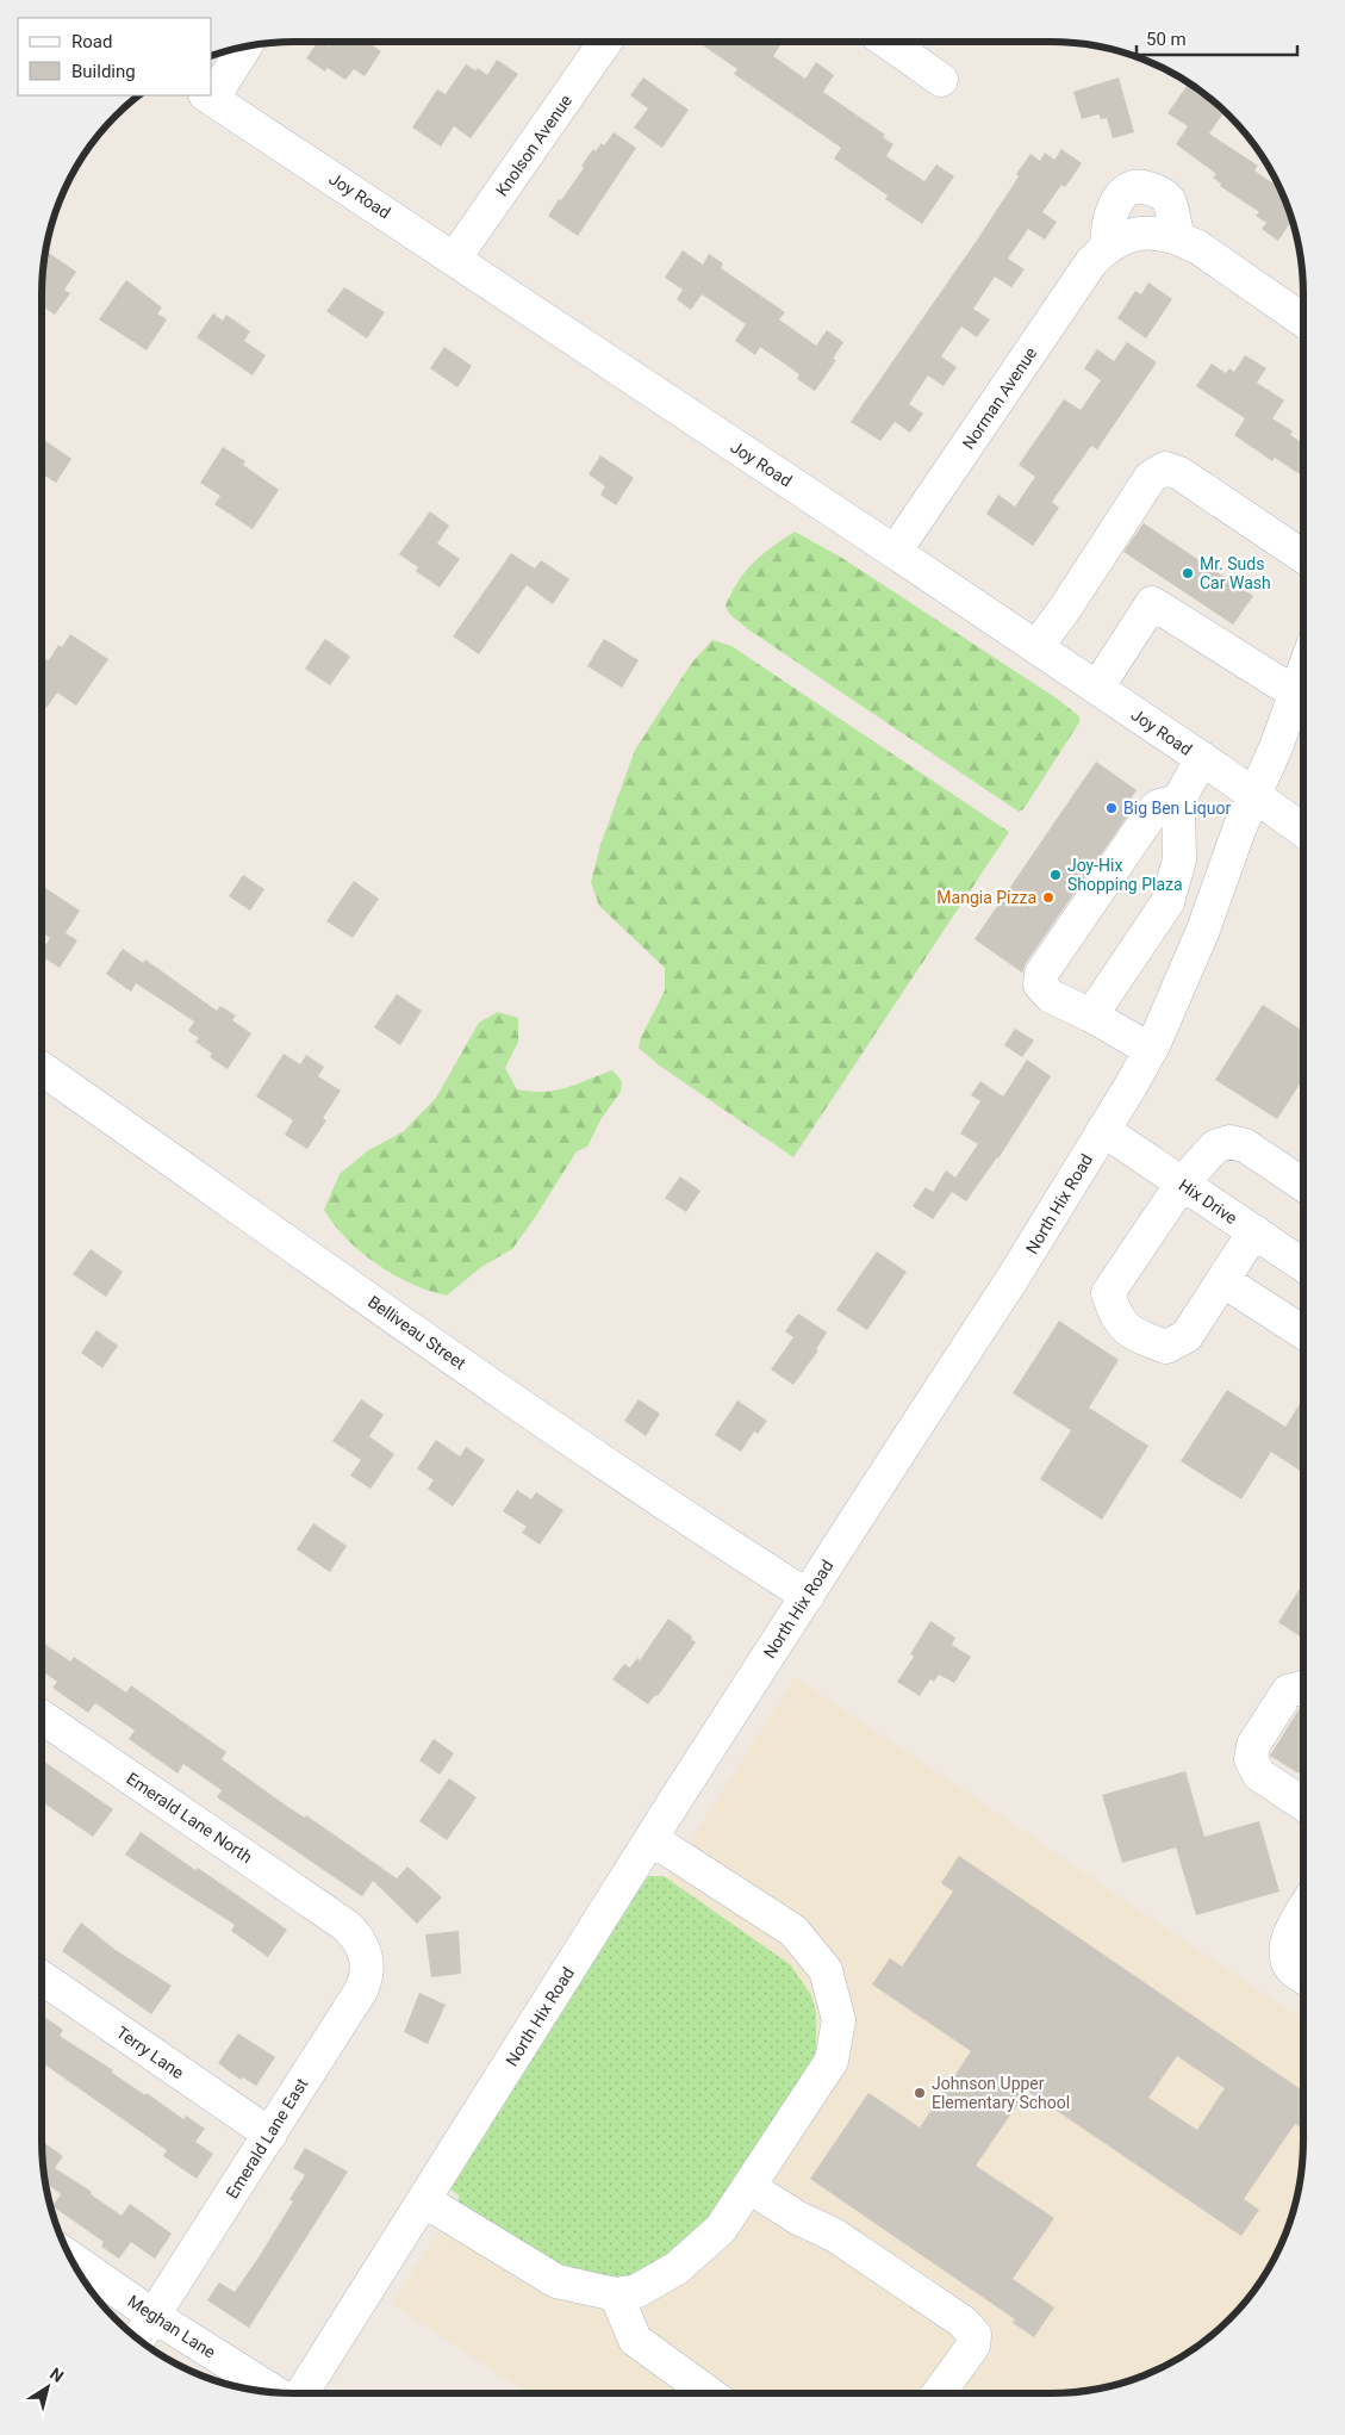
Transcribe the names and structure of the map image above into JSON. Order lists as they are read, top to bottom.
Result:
{
  "streets": {
    "street": [
      "Knolson Avenue",
      "Joy Road",
      "Norman Avenue",
      "Hix Drive",
      "North Hix Road",
      "Belliveau Street",
      "Emerald Lane North",
      "Terry Lane",
      "Emerald Lane East",
      "Meghan Lane"
    ]
  },
  "crossings": [
    ["Knolson Avenue", "Joy Road"],
    ["Joy Road", "Norman Avenue"],
    ["Joy Road", "North Hix Road"],
    ["Hix Drive", "North Hix Road"],
    ["North Hix Road", "Belliveau Street"],
    ["Emerald Lane North", "Emerald Lane East"],
    ["Terry Lane", "Emerald Lane East"],
    ["Emerald Lane East", "Meghan Lane"]
  ],
  "places": [
    "Mr. Suds Car Wash",
    "Big Ben Liquor",
    "Joy-Hix Shopping Plaza",
    "Mangia Pizza",
    "Johnson Upper Elementary School"
  ],
  "legend": ["Road", "Building"],
  "scale_bar": "50 m",
  "north": "top right"
}
